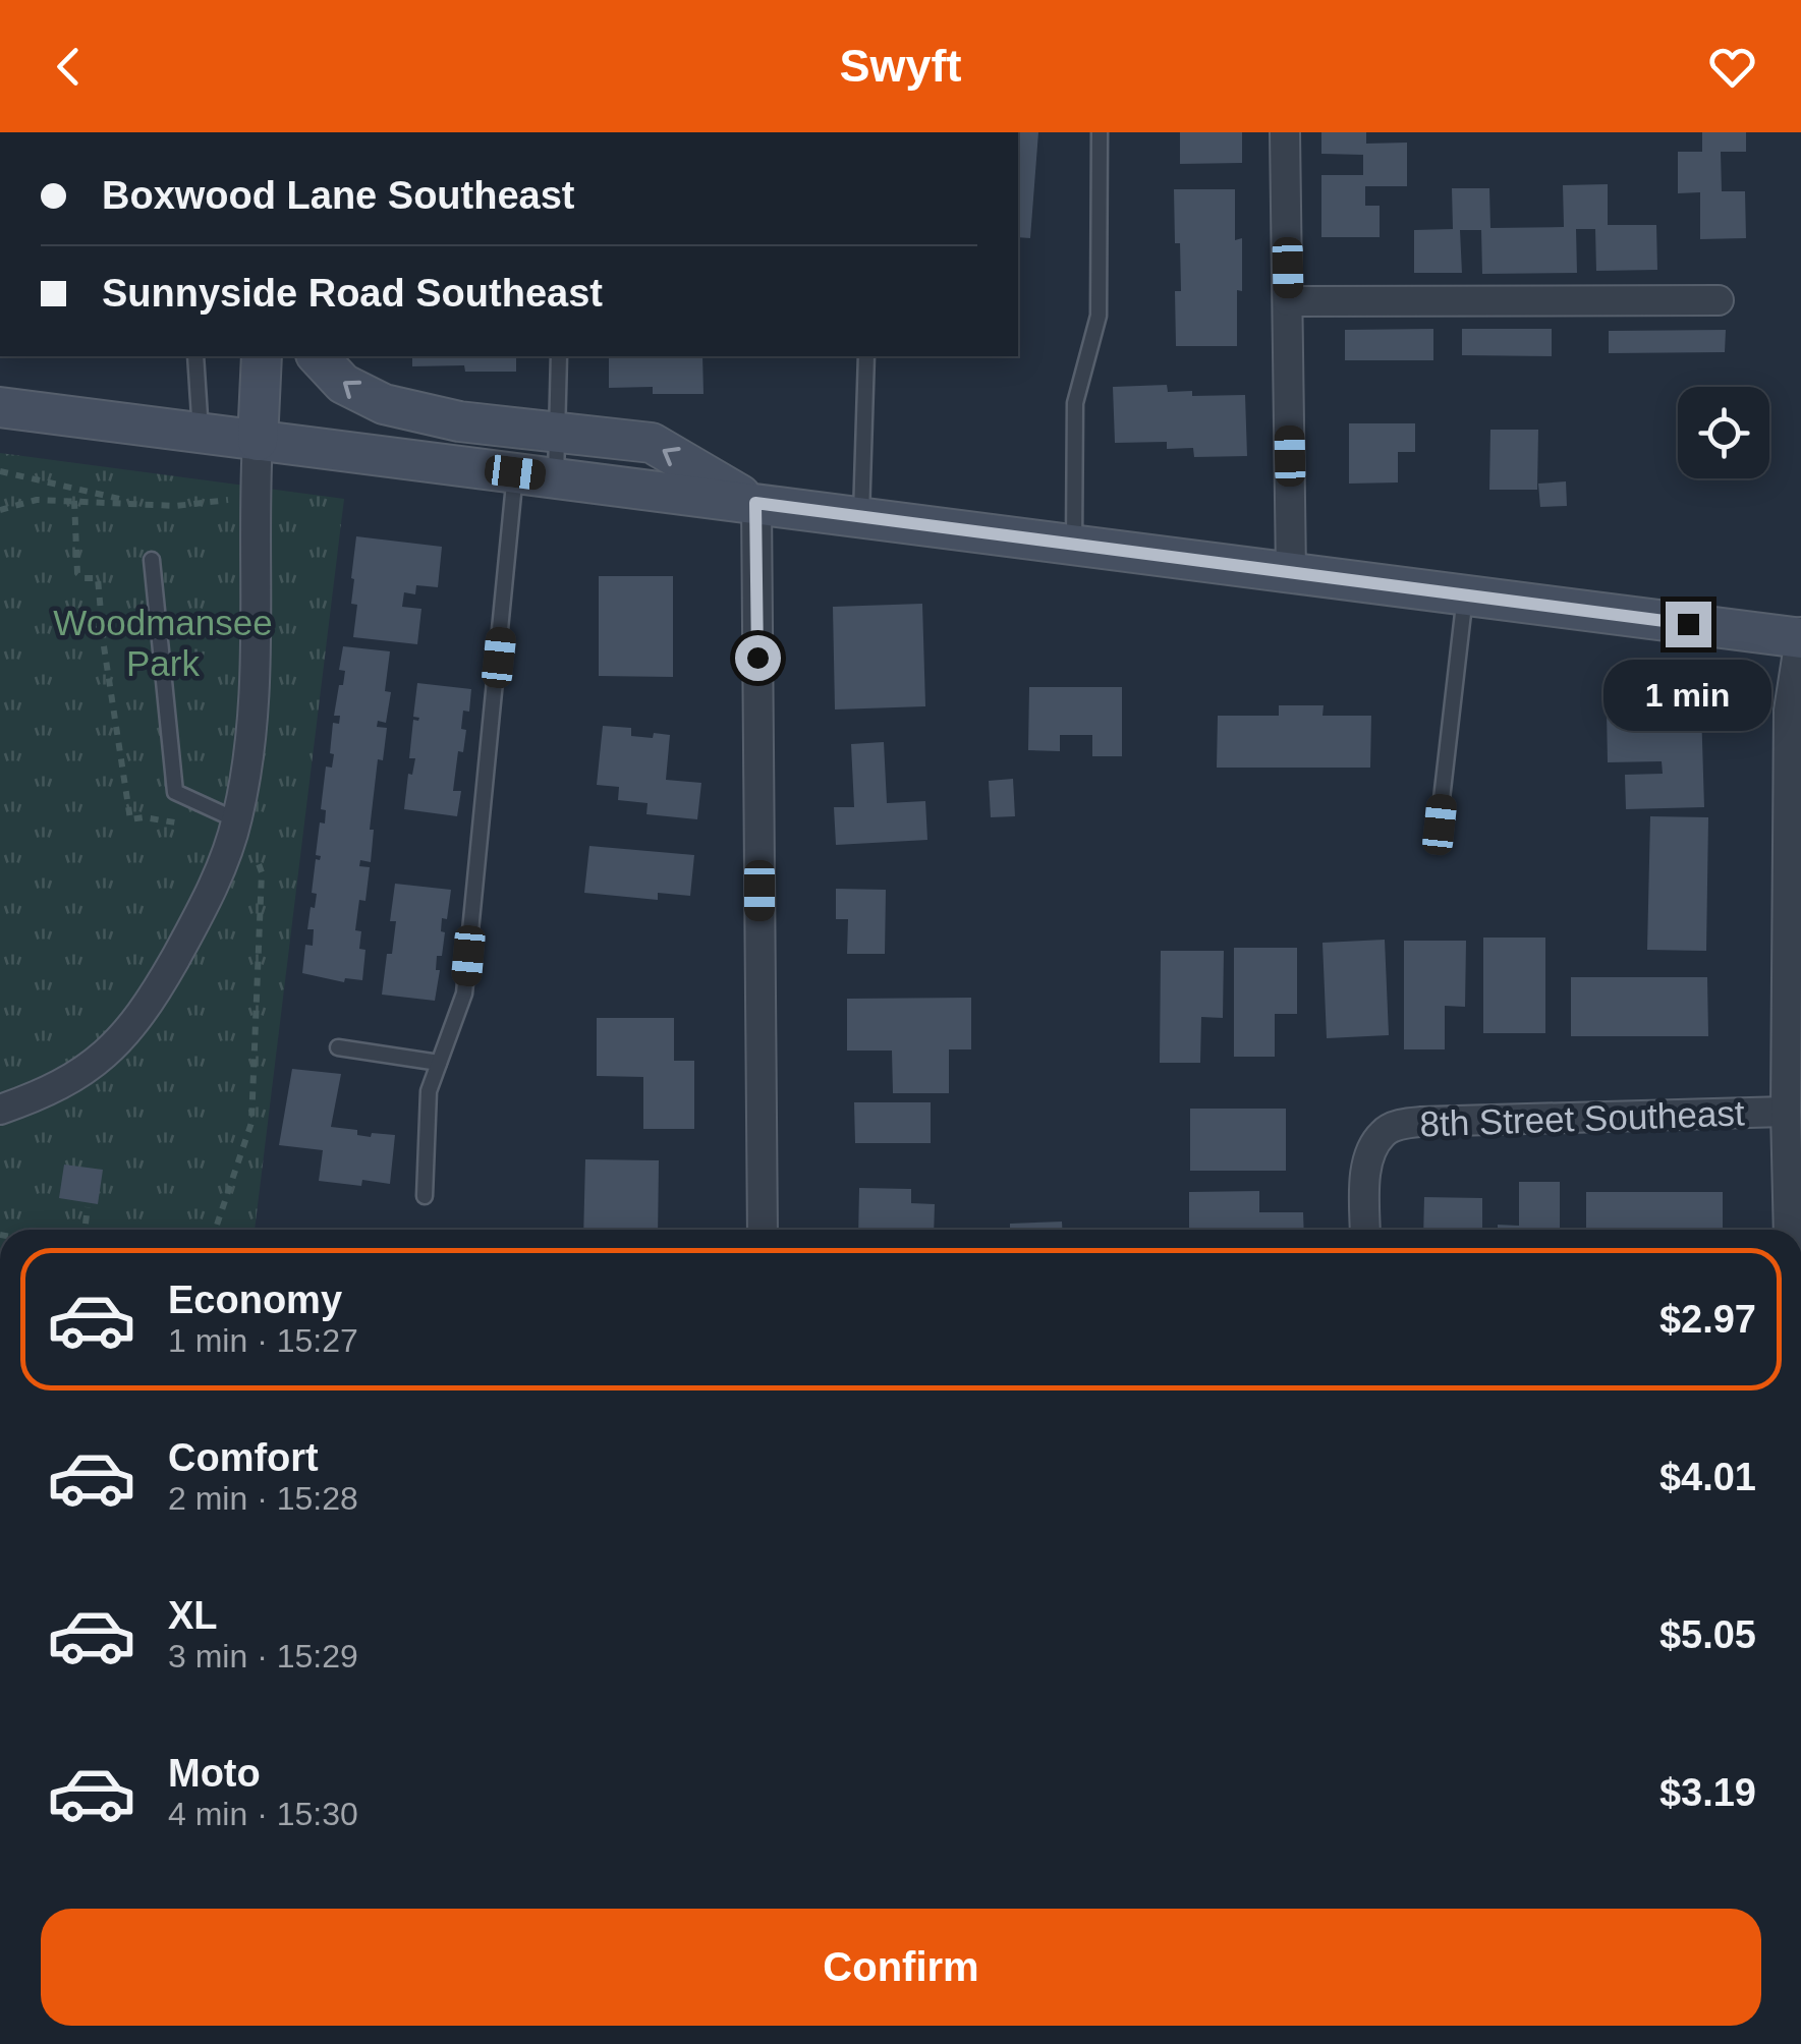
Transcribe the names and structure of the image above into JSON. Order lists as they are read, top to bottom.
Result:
{
  "streets": {
    "street": ["8th Street Southeast"]
  },
  "parks": ["Woodmansee Park"],
  "page": {
    "header": "Swyft",
    "banner": ["Boxwood Lane Southeast", "Sunnyside Road Southeast"],
    "bubble": "1 min",
    "list": [
      {
        "name": "Economy",
        "note": "1 min · 15:27",
        "value": "$2.97"
      },
      {
        "name": "Comfort",
        "note": "2 min · 15:28",
        "value": "$4.01"
      },
      {
        "name": "XL",
        "note": "3 min · 15:29",
        "value": "$5.05"
      },
      {
        "name": "Moto",
        "note": "4 min · 15:30",
        "value": "$3.19"
      }
    ],
    "buttons": "Confirm"
  }
}
